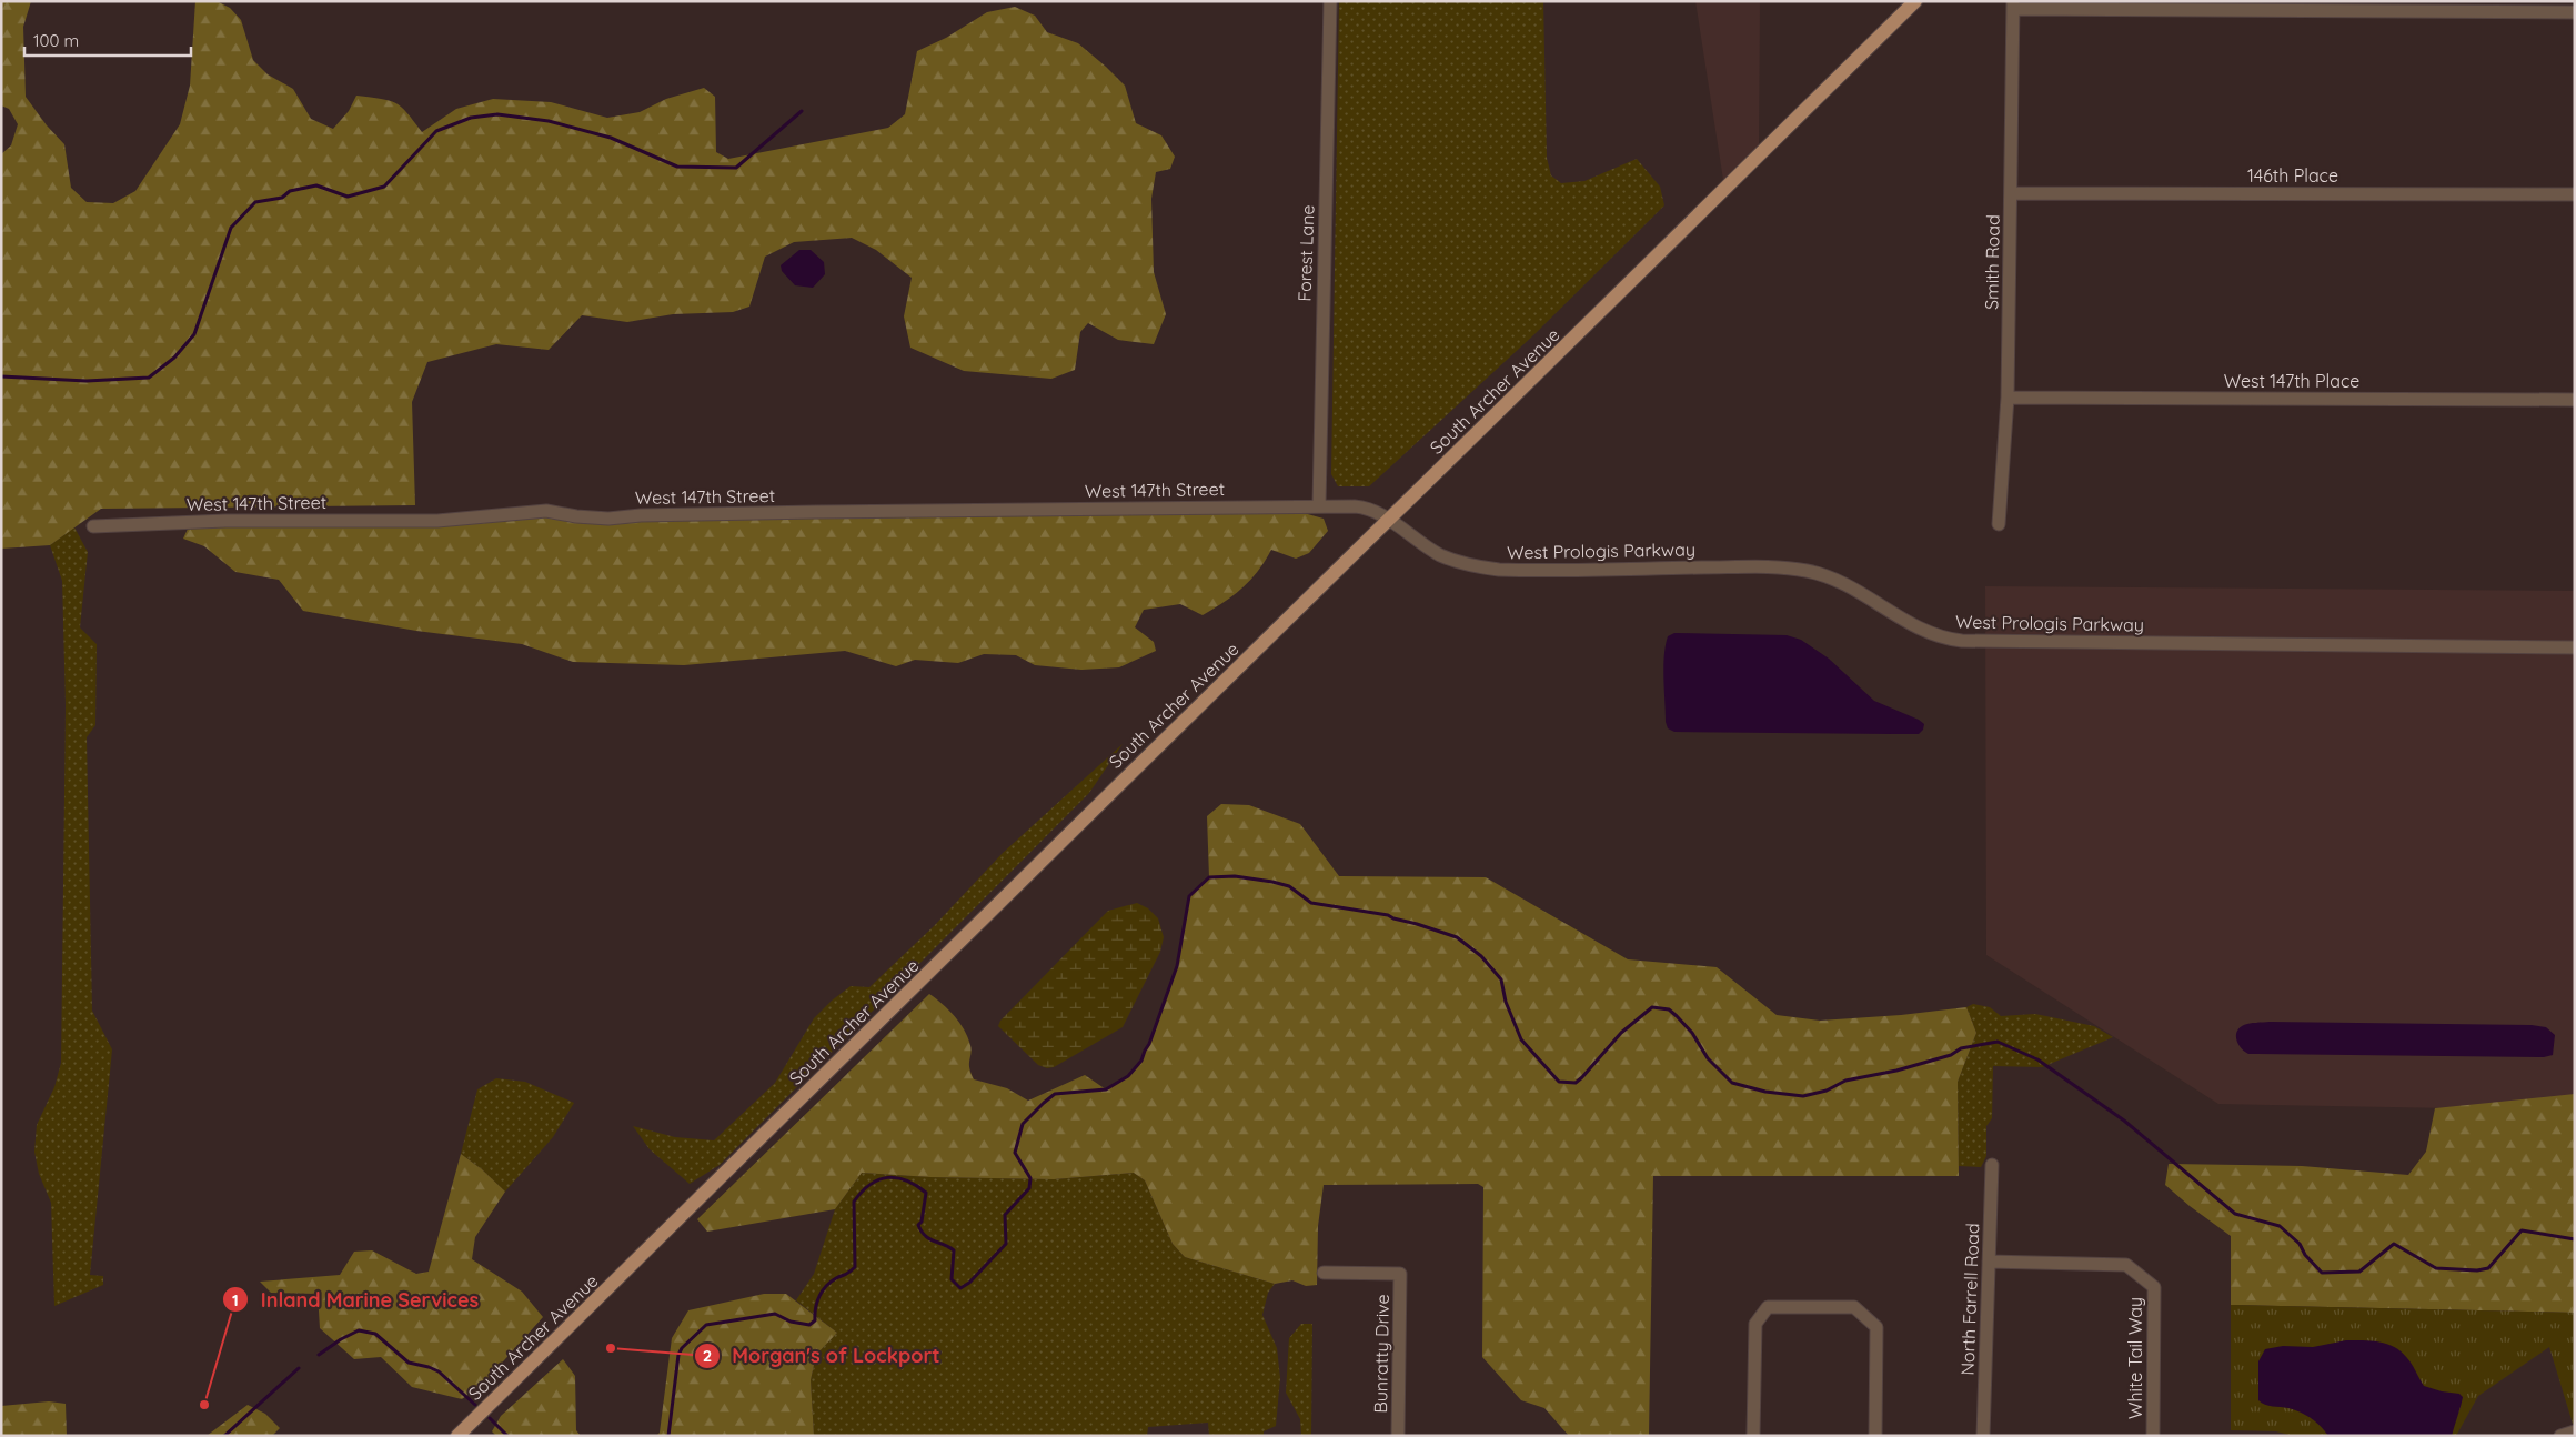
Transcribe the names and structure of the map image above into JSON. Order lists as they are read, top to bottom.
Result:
{
  "streets": {
    "main road": ["South Archer Avenue"],
    "street": [
      "146th Place",
      "Forest Lane",
      "Smith Road",
      "West 147th Place",
      "West 147th Street",
      "West Prologis Parkway",
      "North Farrell Road",
      "Bunratty Drive",
      "White Tail Way"
    ]
  },
  "crossings": [
    ["146th Place", "Smith Road"],
    ["Forest Lane", "West 147th Street"],
    ["Smith Road", "West 147th Place"],
    ["South Archer Avenue", "West 147th Street"],
    ["South Archer Avenue", "West Prologis Parkway"],
    ["West 147th Street", "West Prologis Parkway"],
    ["North Farrell Road", "White Tail Way"]
  ],
  "places": ["Morgan's of Lockport", "Inland Marine Services"],
  "scale_bar": "100 m"
}
